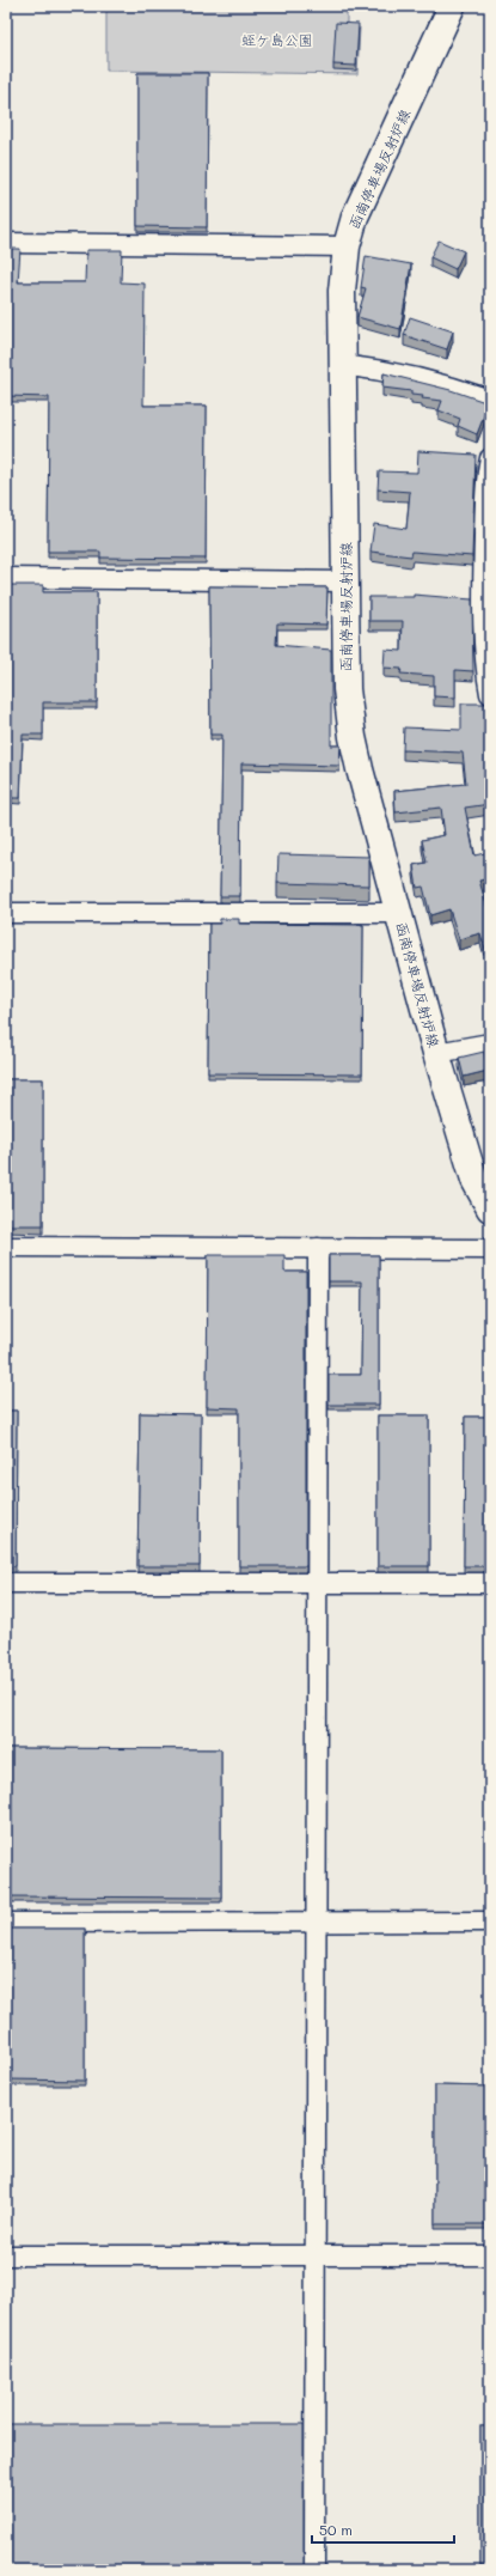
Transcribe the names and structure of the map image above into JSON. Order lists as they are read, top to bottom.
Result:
{
  "streets": {
    "main road": ["函南停車場反射炉線"]
  },
  "parks": ["蛭ケ島公園"],
  "scale_bar": "50 m"
}
